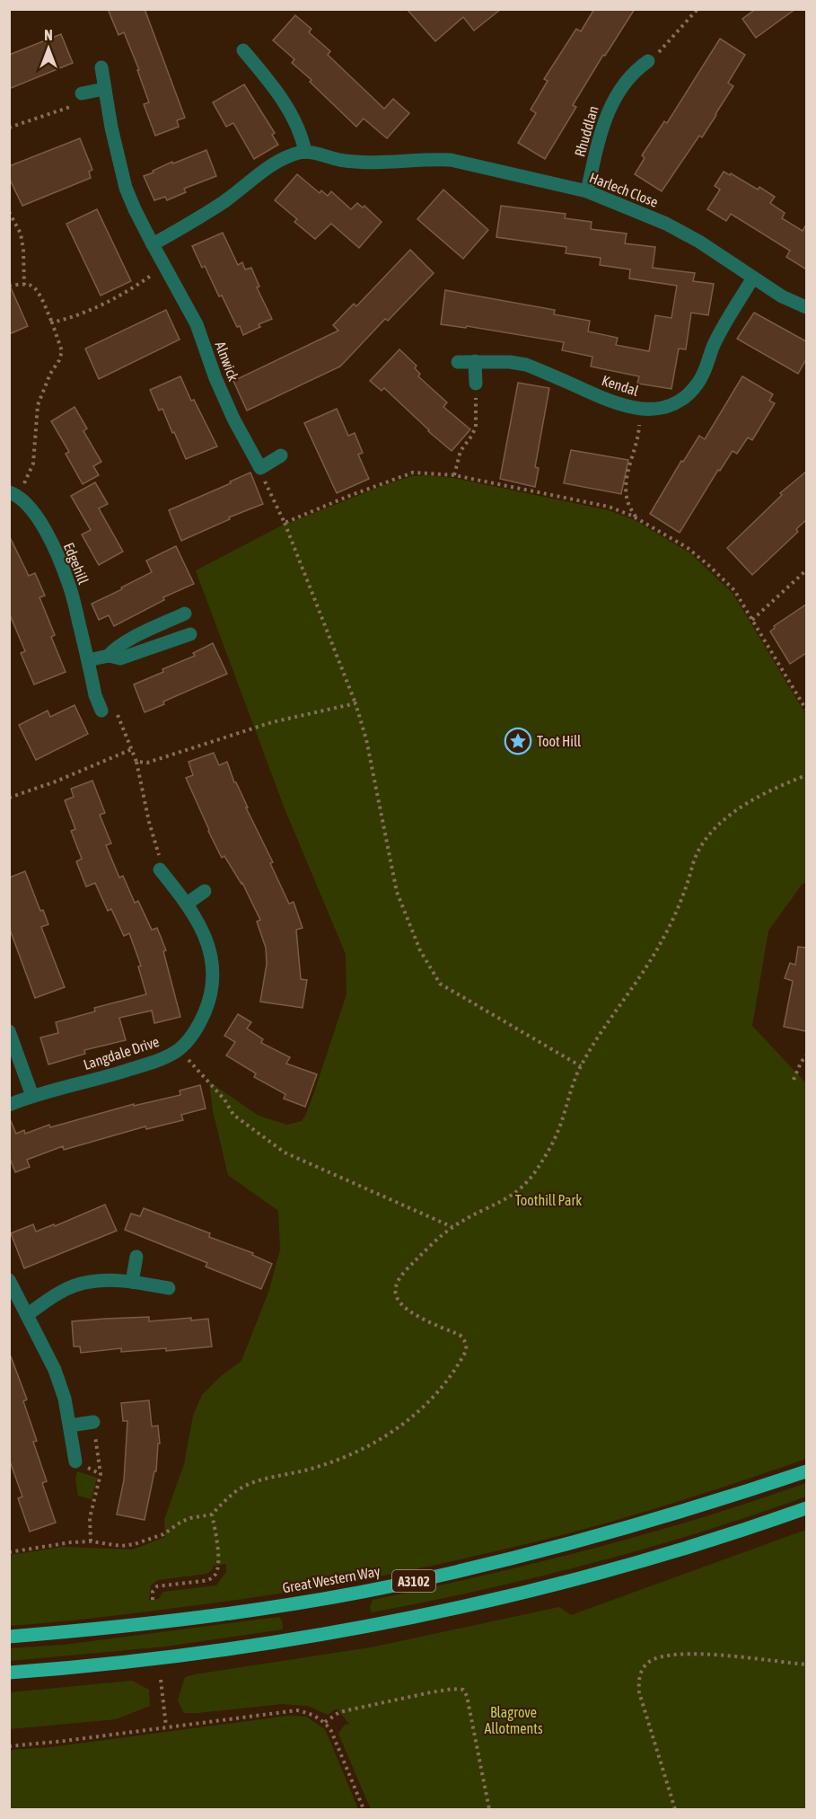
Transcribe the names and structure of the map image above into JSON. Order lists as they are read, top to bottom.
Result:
{
  "streets": {
    "main road": ["Great Western Way", "A3102"],
    "street": [
      "Rhuddlan",
      "Harlech Close",
      "Alnwick",
      "Kendal",
      "Edgehill",
      "Langdale Drive"
    ]
  },
  "crossings": [
    ["Rhuddlan", "Harlech Close"],
    ["Harlech Close", "Kendal"]
  ],
  "parks": ["Toothill Park", "Blagrove Allotments"],
  "places": {
    "place": ["Toot Hill"]
  },
  "north": "top"
}
